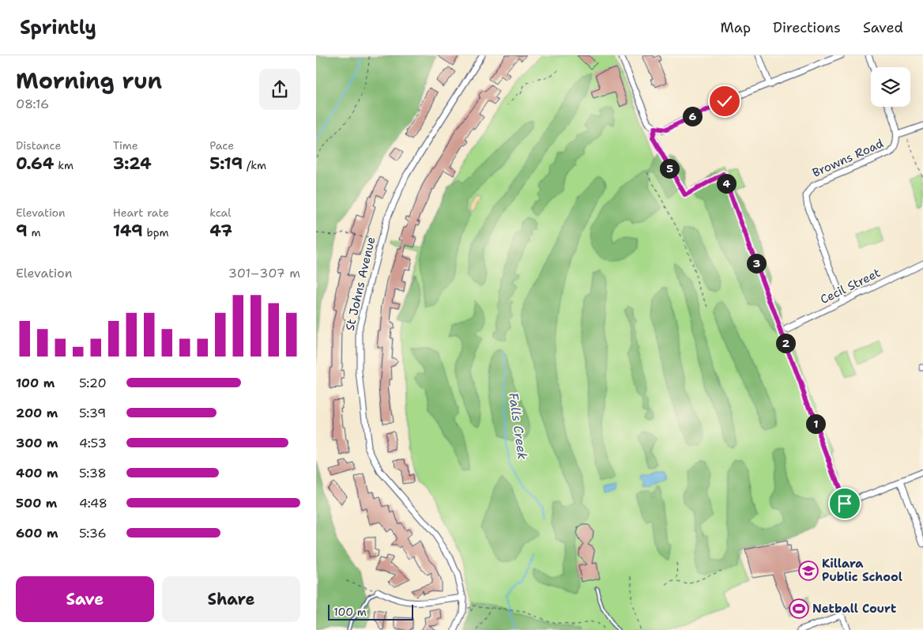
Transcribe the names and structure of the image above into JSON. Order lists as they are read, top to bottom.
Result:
{
  "streets": {
    "street": ["Browns Road", "St Johns Avenue", "Cecil Street"]
  },
  "crossings": [
    ["Browns Road", "Cecil Street"]
  ],
  "water": ["Falls Creek"],
  "places": {
    "school or university": ["Killara Public School"],
    "sports": ["Netball Court"]
  },
  "scale_bar": "100 m",
  "page": {
    "header": "Sprintly",
    "nav": ["Map", "Directions", "Saved"],
    "heading": ["Morning run", "08:16"],
    "pins": [
      "6",
      "5",
      "4",
      "3",
      "2",
      "1"
    ],
    "stats": [
      ["Distance", "0.64 km"],
      ["Time", "3:24"],
      ["Pace", "5:19 /km"],
      ["Elevation", "9 m"],
      ["Heart rate", "149 bpm"],
      ["kcal", "47"]
    ],
    "chart": ["Elevation", "301–307 m"],
    "list": [
      {
        "name": "100 m",
        "note": "5:20"
      },
      {
        "name": "200 m",
        "note": "5:39"
      },
      {
        "name": "300 m",
        "note": "4:53"
      },
      {
        "name": "400 m",
        "note": "5:38"
      },
      {
        "name": "500 m",
        "note": "4:48"
      },
      {
        "name": "600 m",
        "note": "5:36"
      }
    ],
    "buttons": ["Save", "Share"],
    "scale": "100 m"
  }
}
